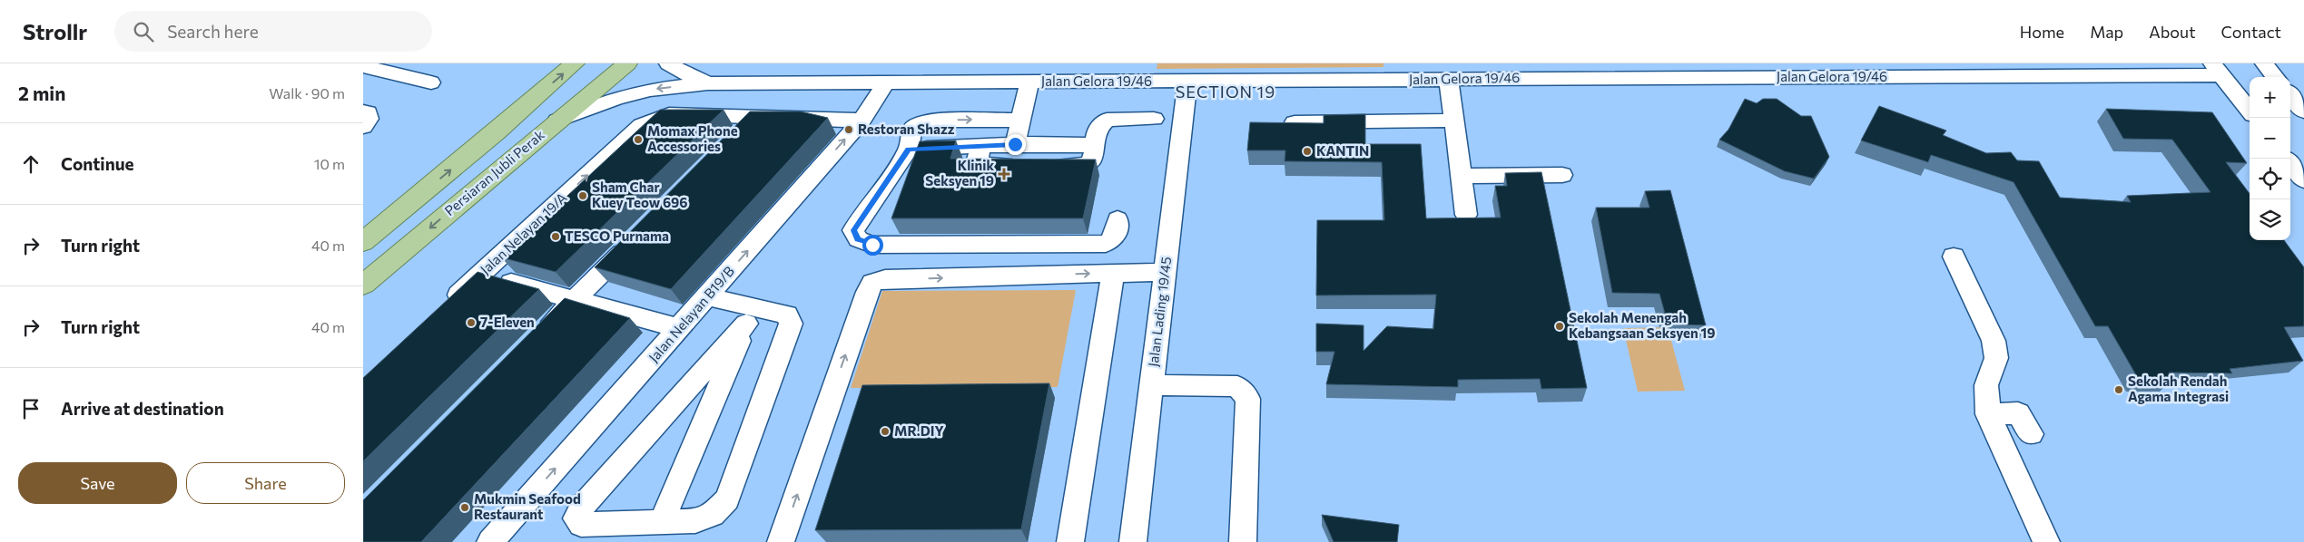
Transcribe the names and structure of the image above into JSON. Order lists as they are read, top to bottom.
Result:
{
  "streets": {
    "main road": ["Persiaran Jubli Perak"],
    "street": [
      "Jalan Gelora 19/46",
      "Jalan Nelayan 19/A",
      "Jalan Lading 19/45",
      "Jalan Nelayan B19/B"
    ]
  },
  "crossings": [
    ["Jalan Gelora 19/46", "Persiaran Jubli Perak"],
    ["Jalan Gelora 19/46", "Jalan Lading 19/45"],
    ["Jalan Gelora 19/46", "Jalan Nelayan B19/B"],
    ["Jalan Nelayan 19/A", "Jalan Nelayan B19/B"]
  ],
  "districts": ["SECTION 19"],
  "places": {
    "other": [
      "Restoran Shazz",
      "Momax Phone Accessories",
      "KANTIN",
      "Sham Char Kuey Teow 696",
      "TESCO Purnama",
      "7-Eleven",
      "Sekolah Menengah Kebangsaan Seksyen 19",
      "Sekolah Rendah Agama Integrasi",
      "MR.DIY",
      "Mukmin Seafood Restaurant"
    ],
    "health": ["Klinik Seksyen 19"]
  },
  "page": {
    "header": "Strollr",
    "search": "Search here",
    "nav": [
      "Home",
      "Map",
      "About",
      "Contact"
    ],
    "heading": ["2 min", "Walk · 90 m"],
    "map_buttons": ["+", "−"],
    "list": [
      ["Continue", "10 m"],
      ["Turn right", "40 m"],
      ["Turn right", "40 m"],
      "Arrive at destination"
    ],
    "buttons": ["Save", "Share"]
  }
}
